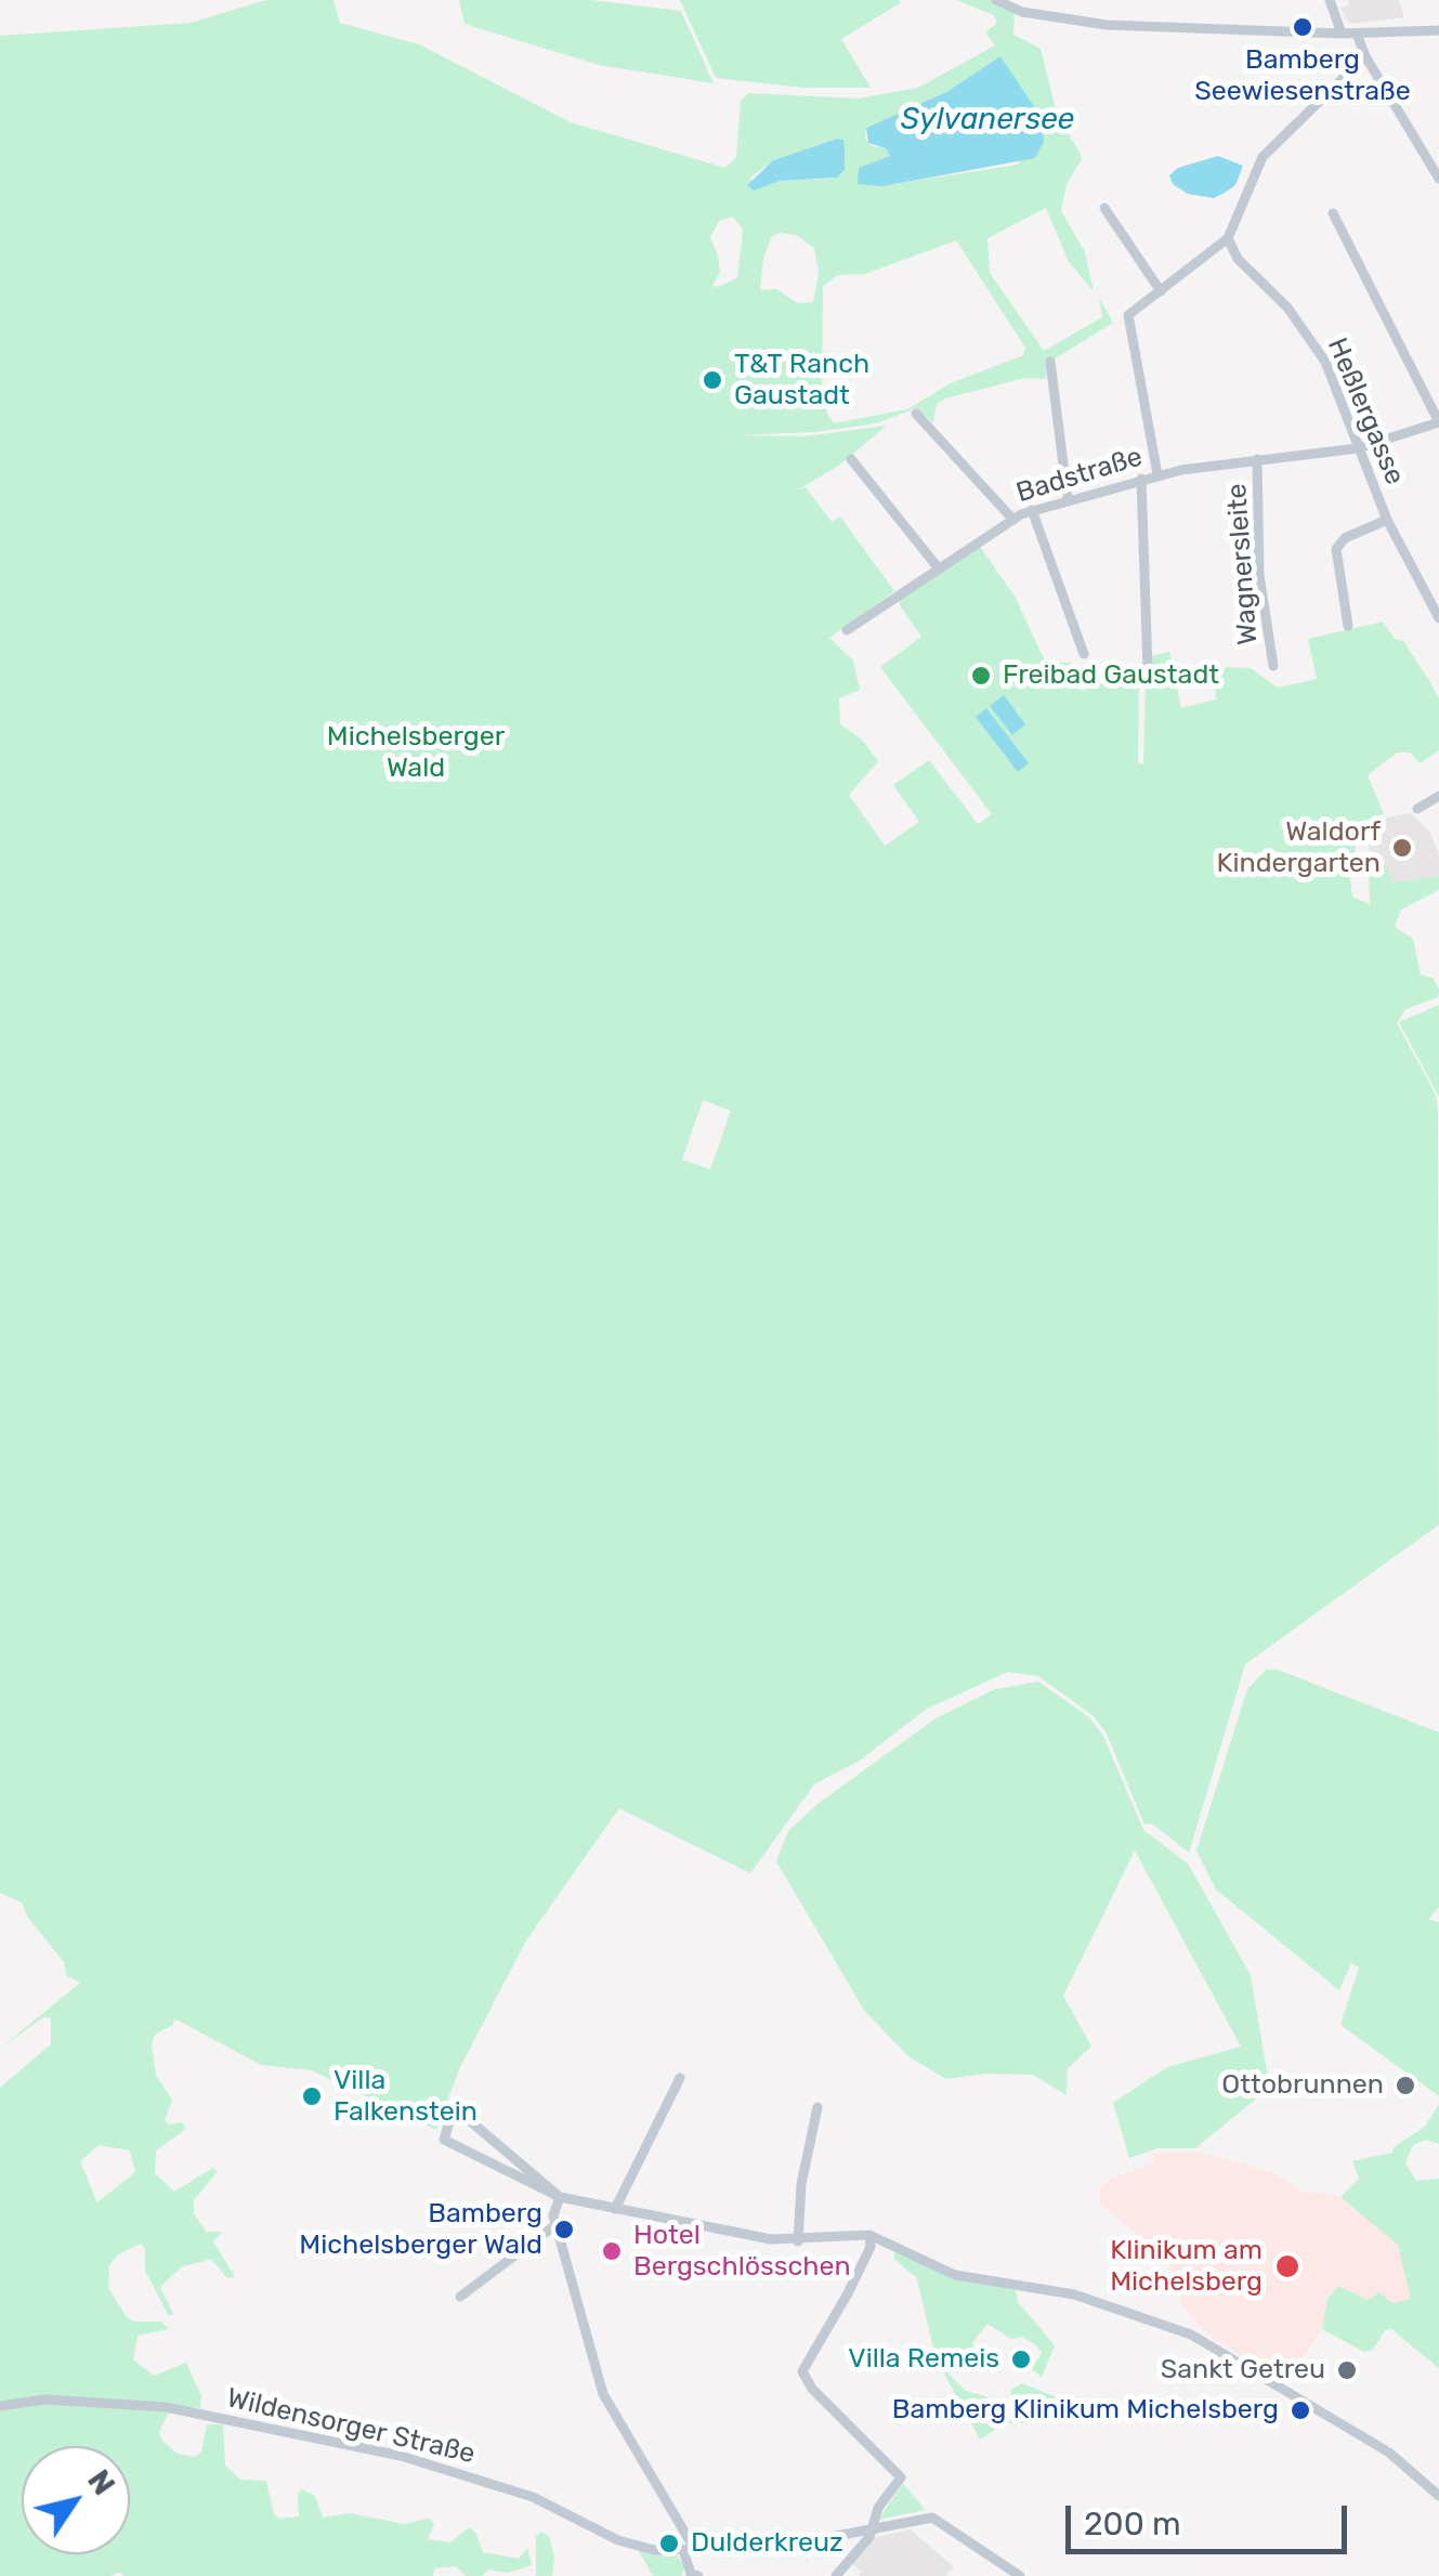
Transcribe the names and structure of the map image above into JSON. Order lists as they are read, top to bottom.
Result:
{
  "streets": {
    "street": [
      "Heßlergasse",
      "Badstraße",
      "Wagnersleite",
      "Wildensorger Straße"
    ]
  },
  "crossings": [
    ["Heßlergasse", "Badstraße"],
    ["Badstraße", "Wagnersleite"]
  ],
  "water": ["Sylvanersee"],
  "parks": ["Michelsberger Wald"],
  "places": [
    "Bamberg Seewiesenstraße",
    "T&T Ranch Gaustadt",
    "Freibad Gaustadt",
    "Waldorf Kindergarten",
    "Ottobrunnen",
    "Villa Falkenstein",
    "Bamberg Michelsberger Wald",
    "Hotel Bergschlösschen",
    "Klinikum am Michelsberg",
    "Villa Remeis",
    "Sankt Getreu",
    "Bamberg Klinikum Michelsberg",
    "Dulderkreuz"
  ],
  "scale_bar": "200 m",
  "north": "top right"
}
